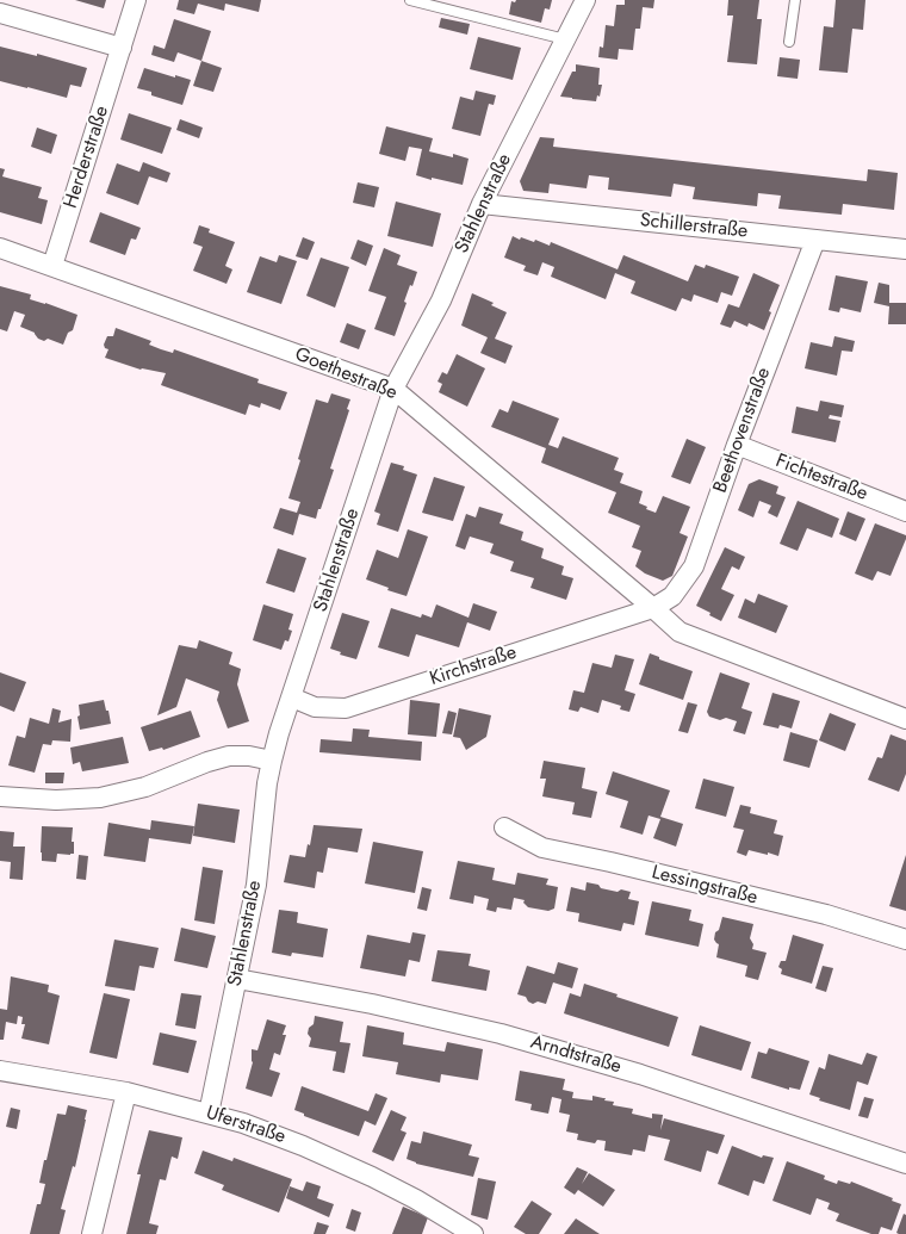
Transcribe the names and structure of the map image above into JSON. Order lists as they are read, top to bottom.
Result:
{
  "streets": {
    "street": [
      "Herderstraße",
      "Stahlenstraße",
      "Schillerstraße",
      "Goethestraße",
      "Beethovenstraße",
      "Fichtestraße",
      "Kirchstraße",
      "Lessingstraße",
      "Arndtstraße",
      "Uferstraße"
    ]
  },
  "crossings": [
    ["Herderstraße", "Goethestraße"],
    ["Stahlenstraße", "Schillerstraße"],
    ["Stahlenstraße", "Goethestraße"],
    ["Stahlenstraße", "Kirchstraße"],
    ["Stahlenstraße", "Arndtstraße"],
    ["Stahlenstraße", "Uferstraße"],
    ["Schillerstraße", "Beethovenstraße"],
    ["Goethestraße", "Beethovenstraße"],
    ["Goethestraße", "Kirchstraße"],
    ["Beethovenstraße", "Fichtestraße"],
    ["Beethovenstraße", "Kirchstraße"]
  ]
}
